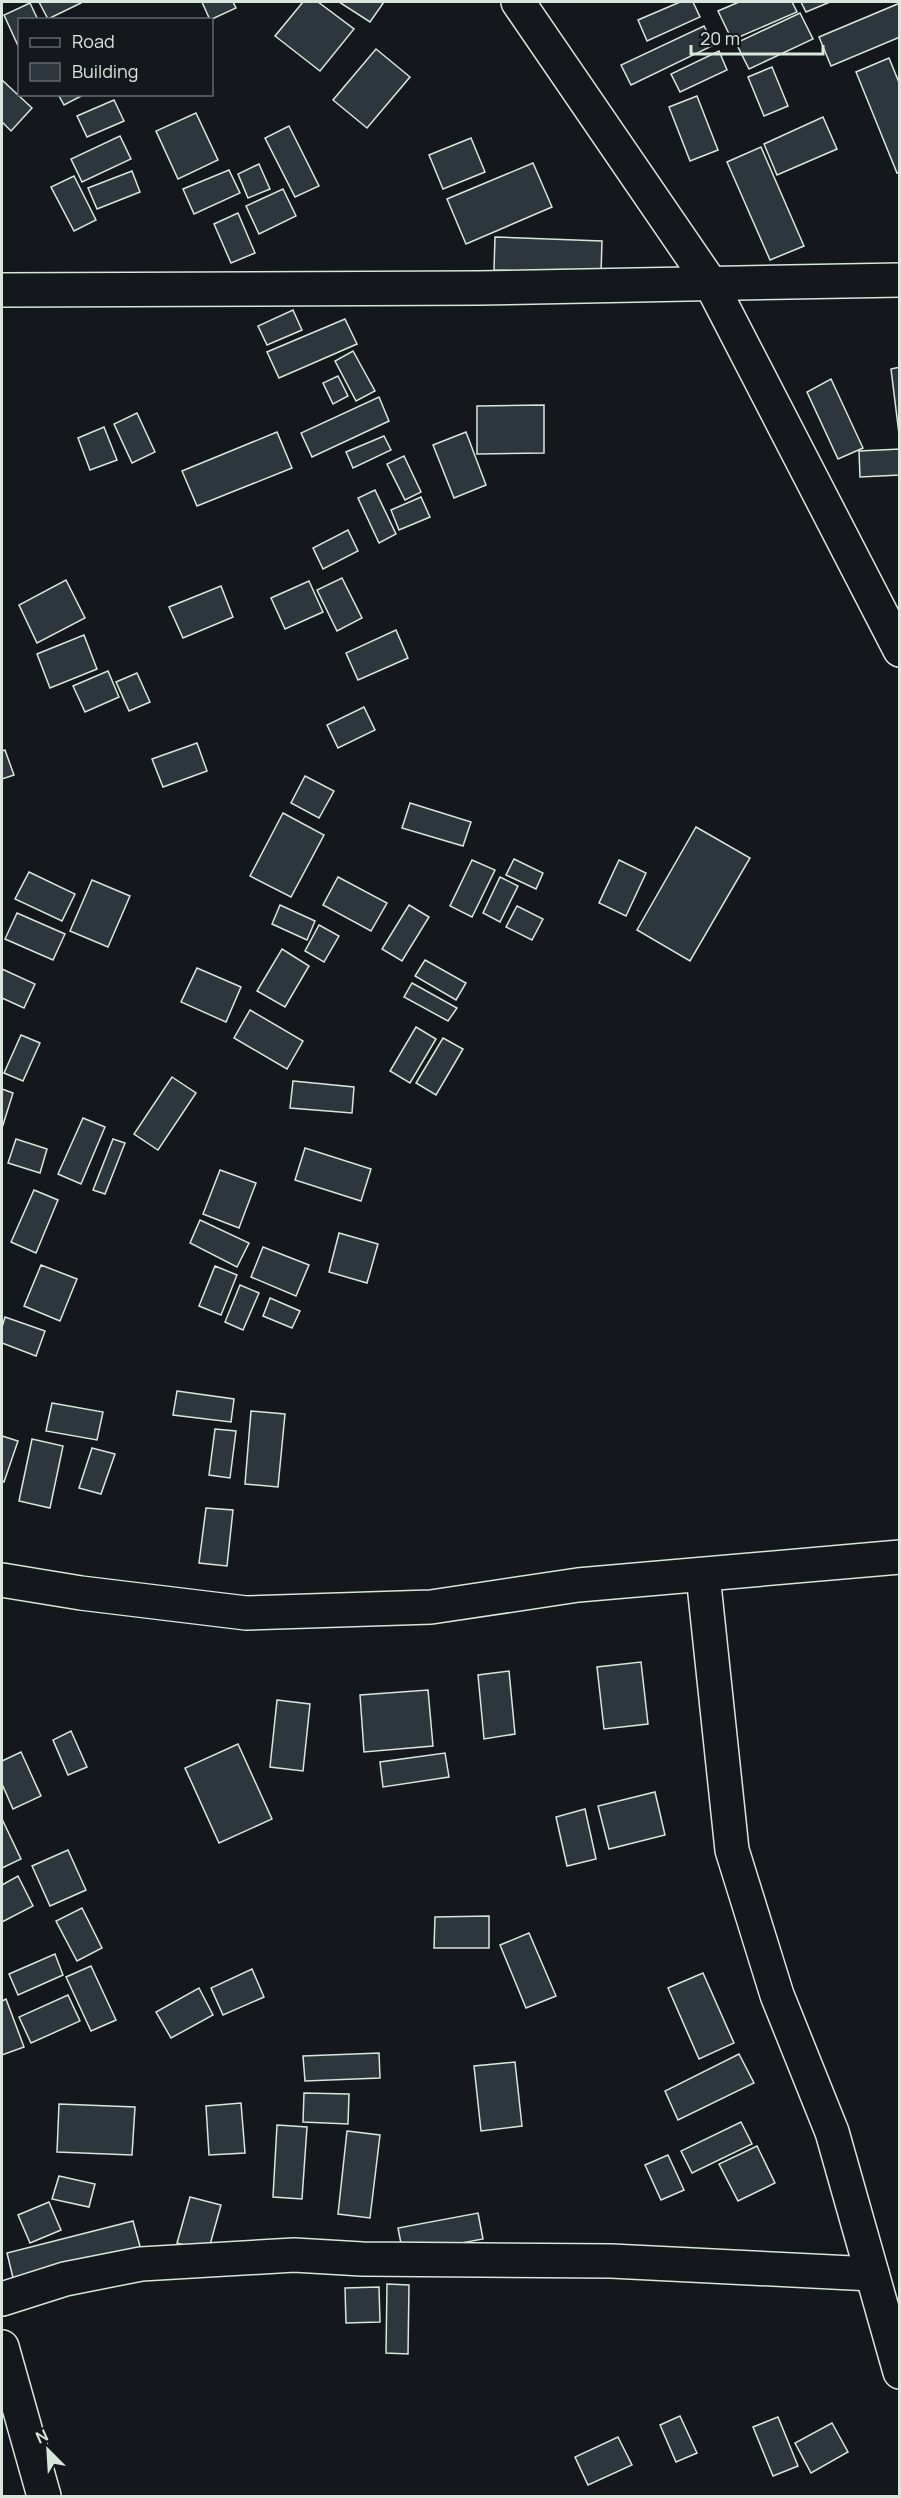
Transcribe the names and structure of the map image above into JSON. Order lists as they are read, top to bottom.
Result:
{
  "legend": ["Road", "Building"],
  "scale_bar": "20 m",
  "north": "top left"
}
